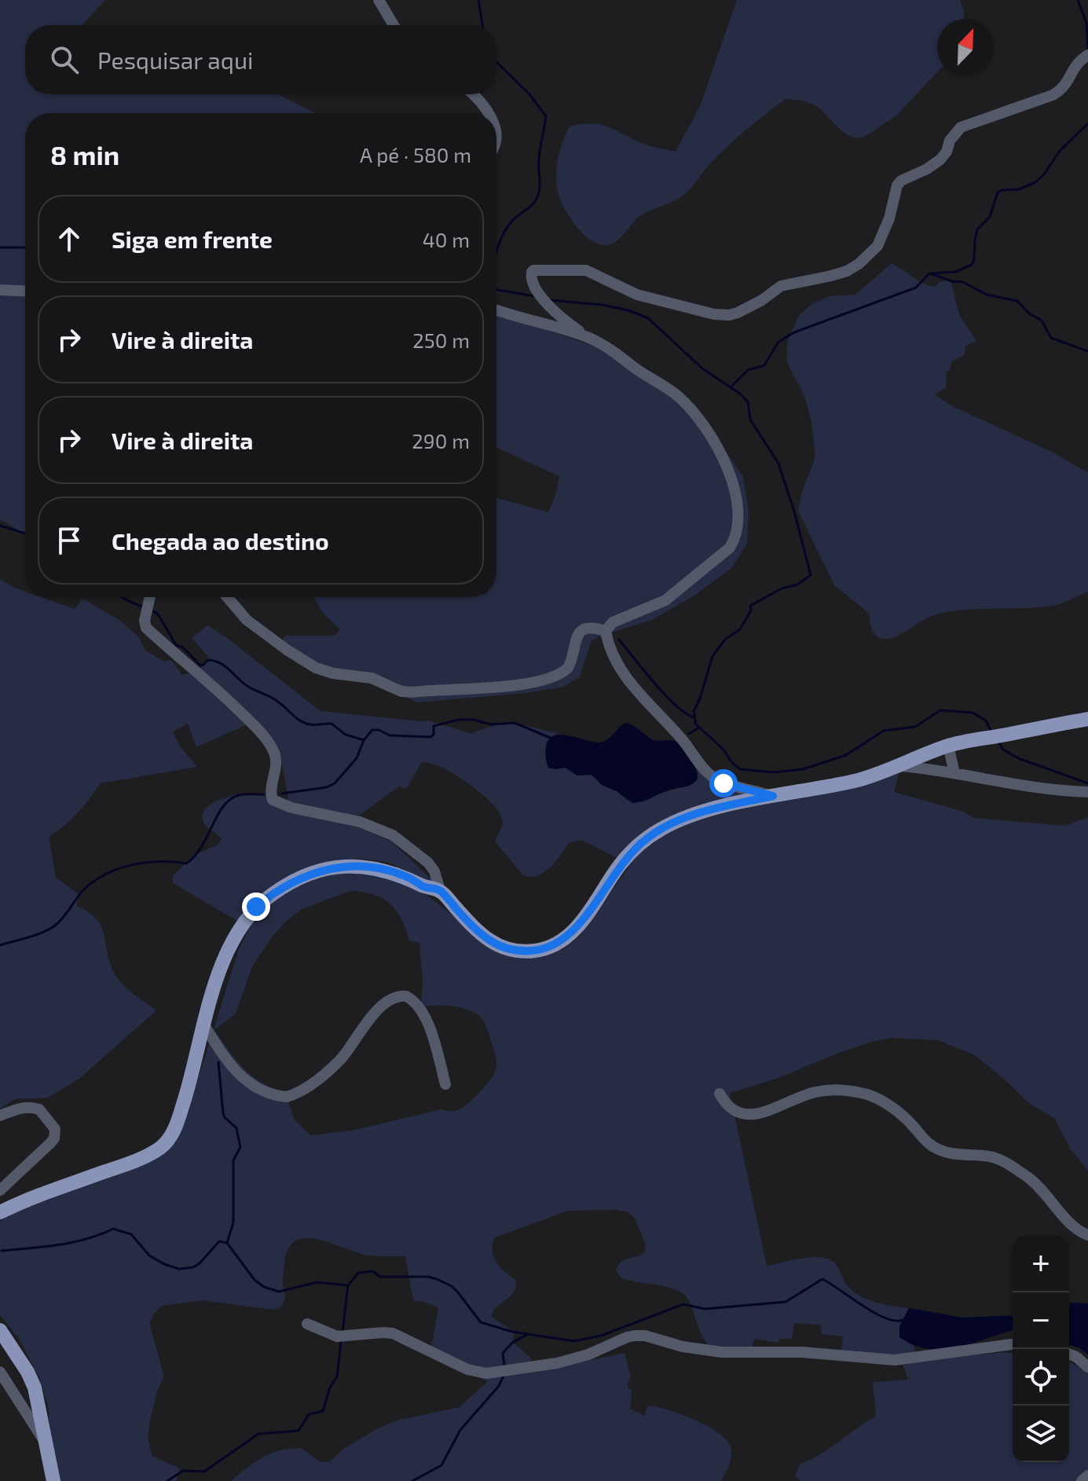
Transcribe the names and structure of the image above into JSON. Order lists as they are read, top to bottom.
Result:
{
  "north": "top right",
  "page": {
    "search": "Pesquisar aqui",
    "heading": ["8 min", "A pé · 580 m"],
    "list": [
      ["Siga em frente", "40 m"],
      ["Vire à direita", "250 m"],
      ["Vire à direita", "290 m"],
      "Chegada ao destino"
    ],
    "map_buttons": ["+", "−"]
  }
}
